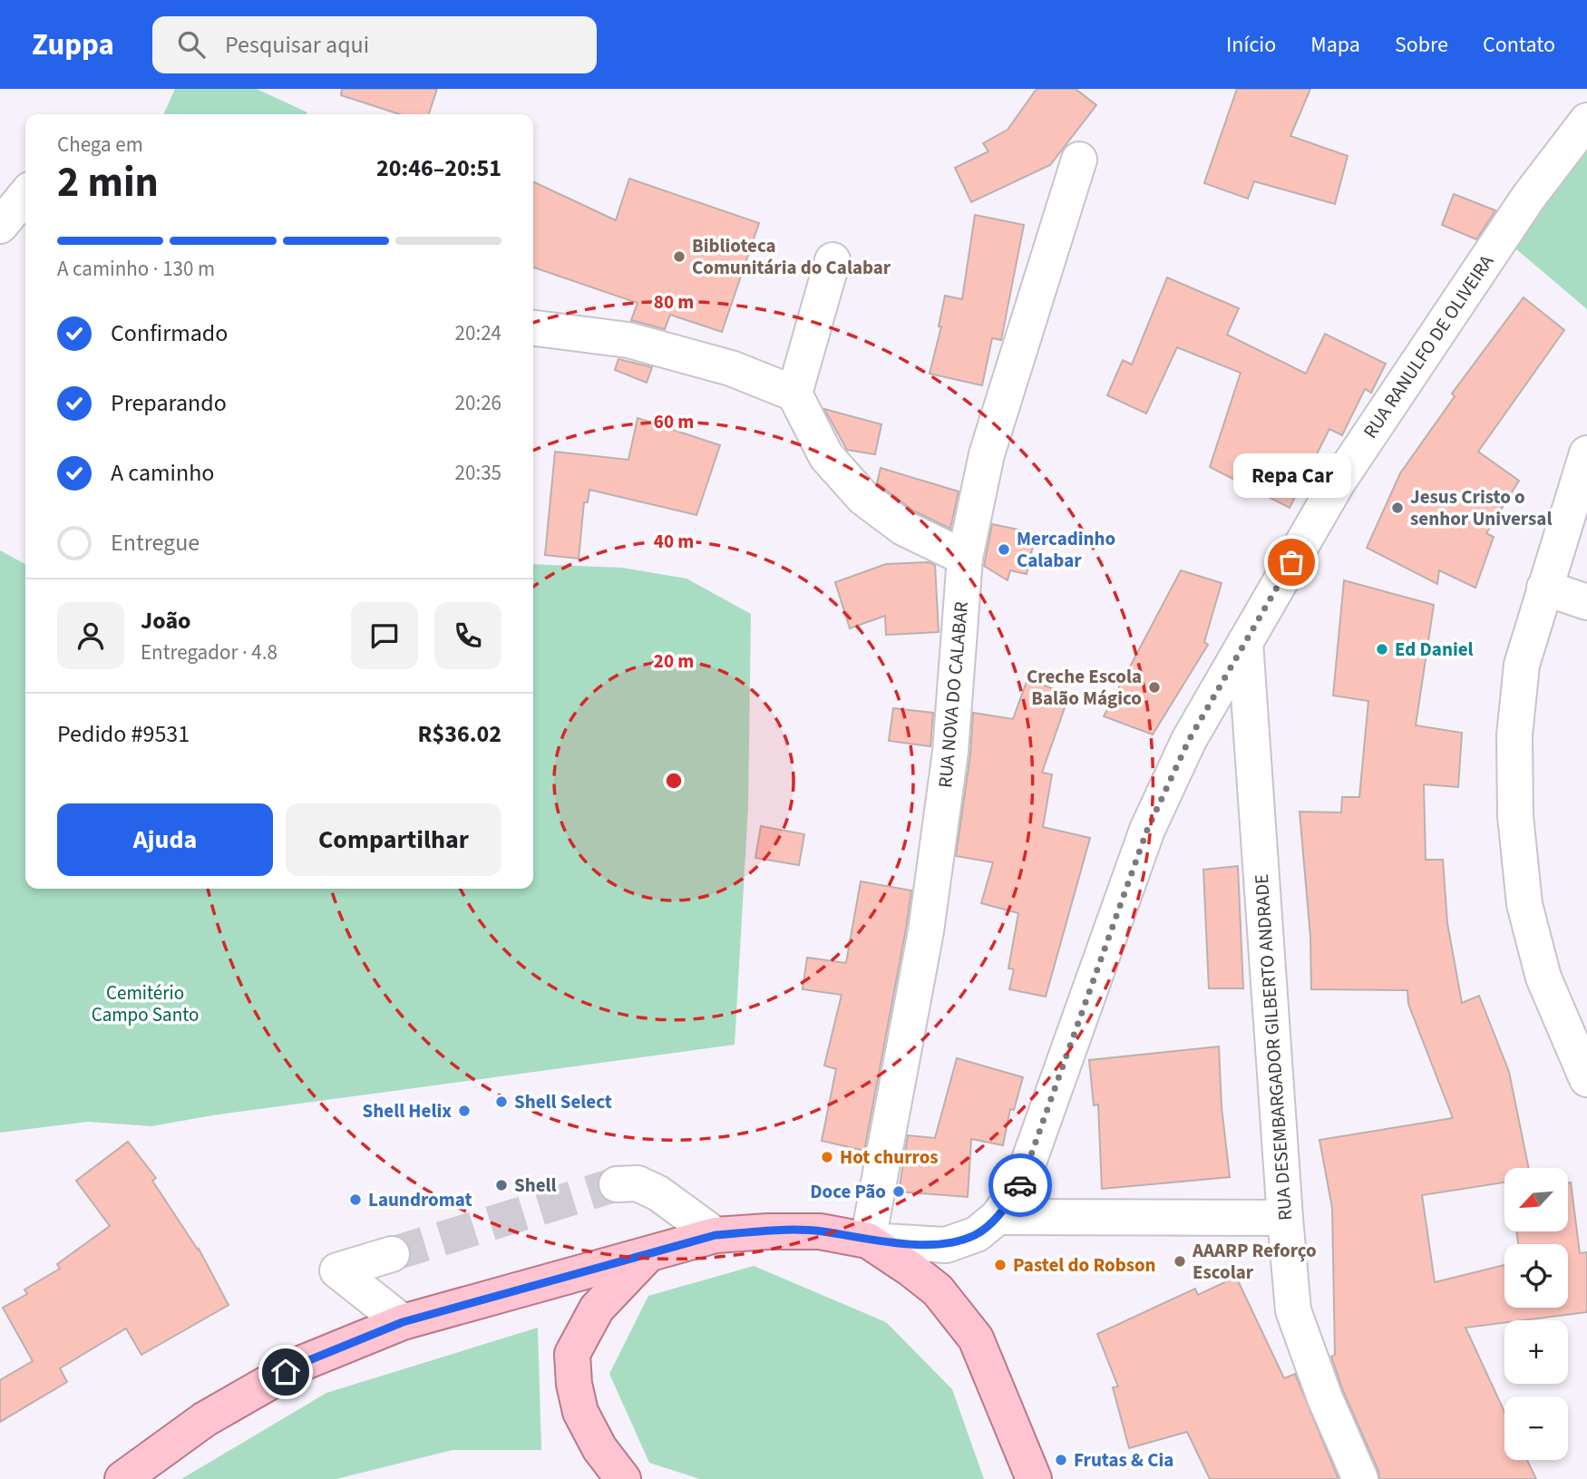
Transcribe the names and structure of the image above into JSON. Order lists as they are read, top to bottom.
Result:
{
  "streets": {
    "street": ["RUA RANULFO DE OLIVEIRA", "RUA NOVA DO CALABAR", "RUA DESEMBARGADOR GILBERTO ANDRADE"]
  },
  "crossings": [
    ["RUA RANULFO DE OLIVEIRA", "RUA NOVA DO CALABAR"],
    ["RUA RANULFO DE OLIVEIRA", "RUA DESEMBARGADOR GILBERTO ANDRADE"]
  ],
  "parks": ["Cemitério Campo Santo"],
  "places": [
    "Biblioteca Comunitária do Calabar",
    "Jesus Cristo o senhor Universal",
    "Mercadinho Calabar",
    "Repa Car",
    "Ed Daniel",
    "Creche Escola Balão Mágico",
    "Shell Select",
    "Shell Helix",
    "Hot churros",
    "Shell",
    "Doce Pão",
    "Laundromat",
    "AAARP Reforço Escolar",
    "Pastel do Robson",
    "Frutas & Cia"
  ],
  "north": "bottom left",
  "page": {
    "header": "Zuppa",
    "search": "Pesquisar aqui",
    "nav": [
      "Início",
      "Mapa",
      "Sobre",
      "Contato"
    ],
    "heading": ["2 min", "Chega em", "20:46–20:51"],
    "panel": [
      "João",
      "Entregador · 4.8",
      "Pedido #9531",
      "R$36.02"
    ],
    "bar": "A caminho · 130 m",
    "list": [
      ["Confirmado", "20:24"],
      ["Preparando", "20:26"],
      ["A caminho", "20:35"],
      "Entregue"
    ],
    "bubble": "Repa Car",
    "buttons": ["Ajuda", "Compartilhar"],
    "map_buttons": ["+", "−"]
  },
  "rings": [
    "80 m",
    "60 m",
    "40 m",
    "20 m"
  ]
}
